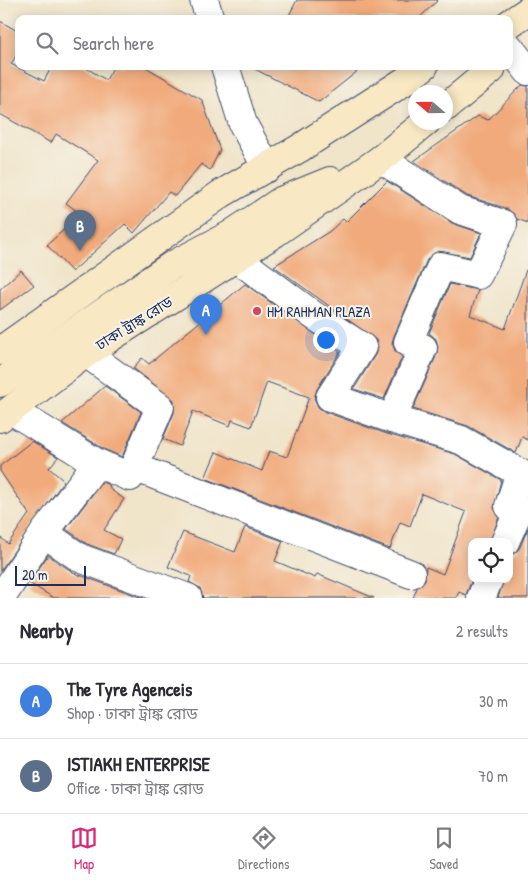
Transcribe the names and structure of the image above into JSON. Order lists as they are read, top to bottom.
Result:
{
  "streets": {
    "main road": ["ঢাকা ট্রাঙ্ক রোড"]
  },
  "places": ["HM RAHMAN PLAZA"],
  "scale_bar": "20 m",
  "north": "left",
  "page": {
    "search": "Search here",
    "pins": ["B", "A"],
    "scale": "20 m",
    "heading": ["Nearby", "2 results"],
    "list": [
      {
        "mark": "A",
        "name": "The Tyre Agenceis",
        "note": "Shop · ঢাকা ট্রাঙ্ক রোড",
        "value": "30 m"
      },
      {
        "mark": "B",
        "name": "ISTIAKH ENTERPRISE",
        "note": "Office · ঢাকা ট্রাঙ্ক রোড",
        "value": "70 m"
      }
    ],
    "nav": ["Map", "Directions", "Saved"]
  }
}
